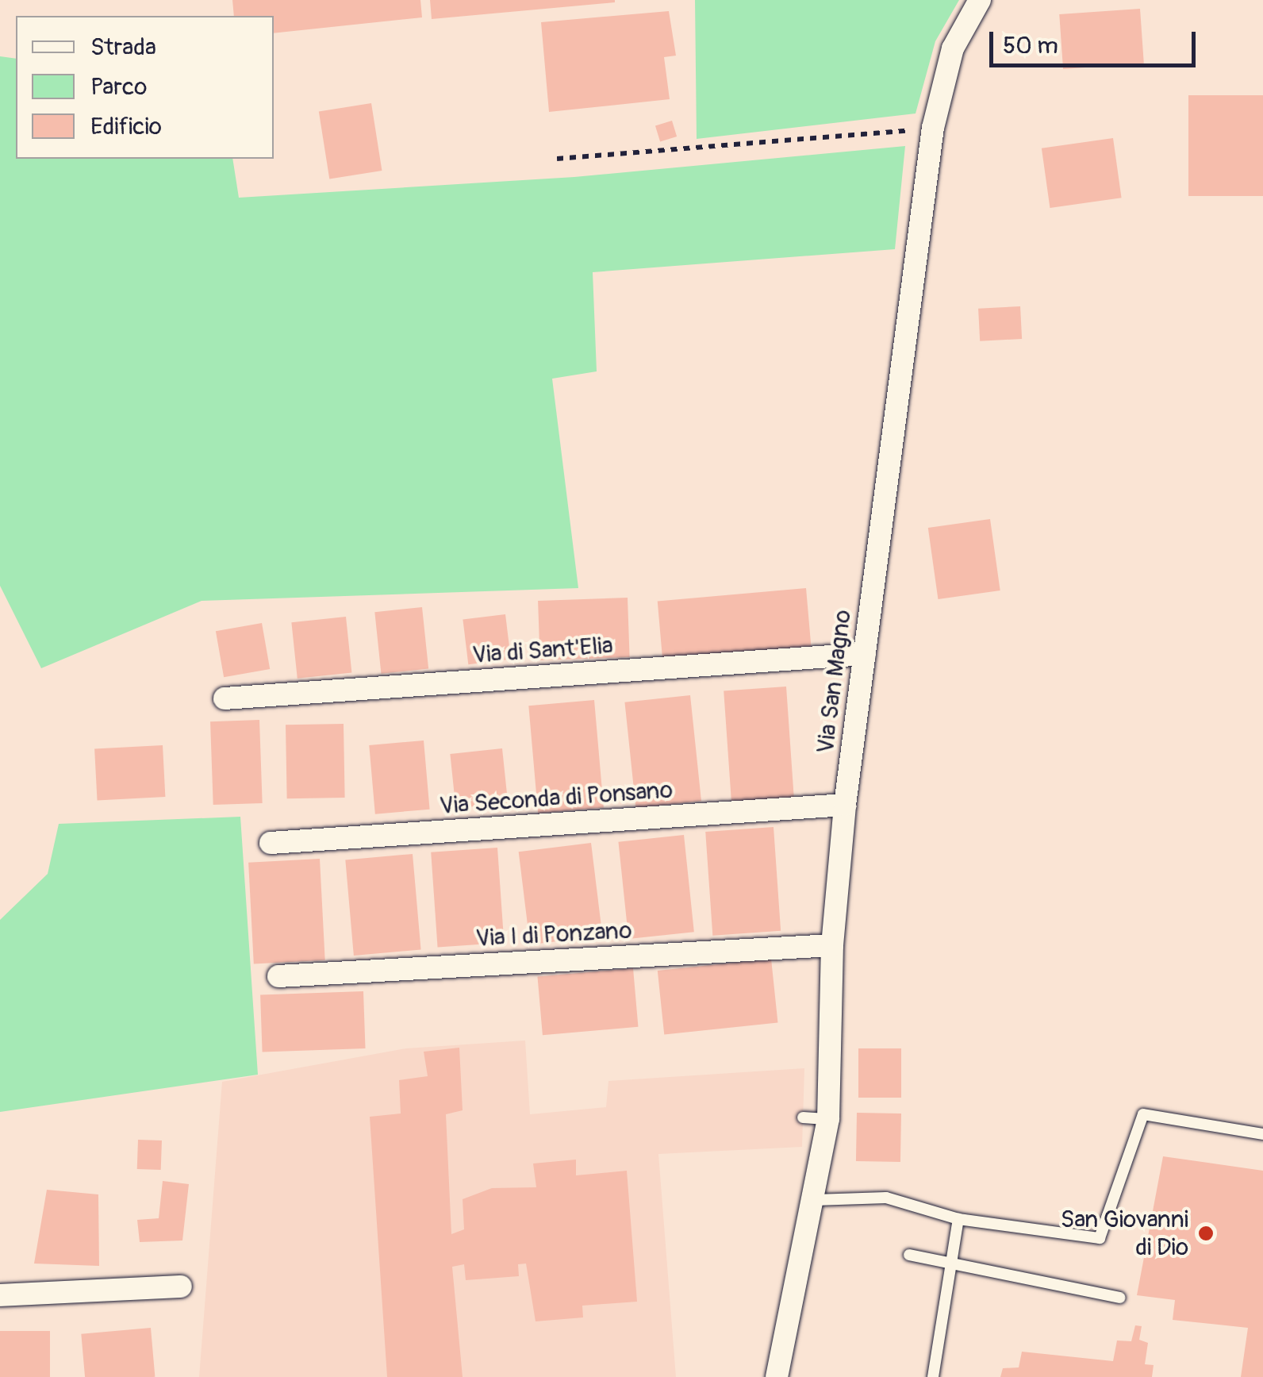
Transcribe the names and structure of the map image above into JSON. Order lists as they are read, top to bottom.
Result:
{
  "streets": {
    "street": [
      "Via di Sant'Elia",
      "Via San Magno",
      "Via Seconda di Ponsano",
      "Via I di Ponzano"
    ]
  },
  "crossings": [
    ["Via di Sant'Elia", "Via San Magno"],
    ["Via San Magno", "Via Seconda di Ponsano"],
    ["Via San Magno", "Via I di Ponzano"]
  ],
  "places": ["San Giovanni di Dio"],
  "legend": ["Strada", "Parco", "Edificio"],
  "scale_bar": "50 m"
}
